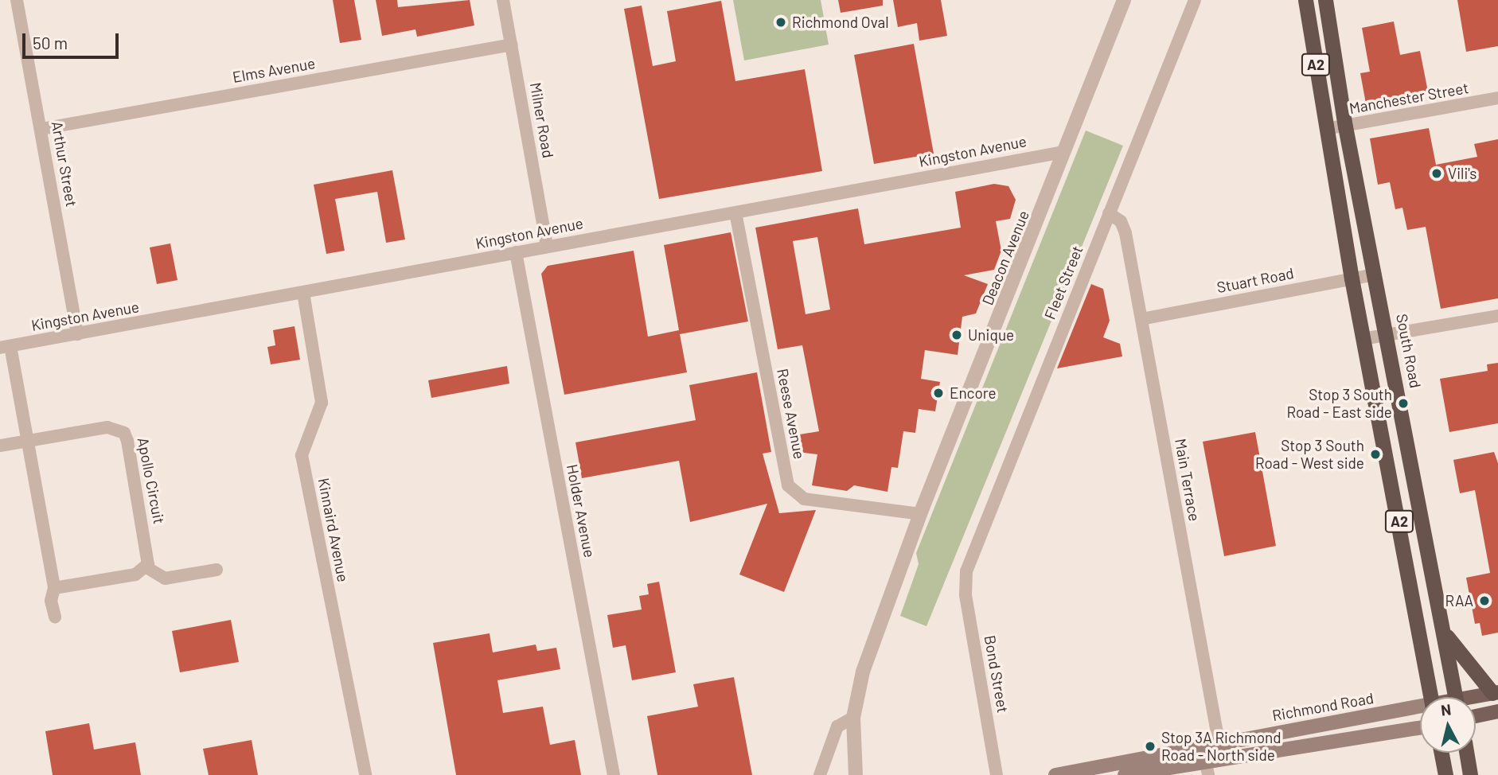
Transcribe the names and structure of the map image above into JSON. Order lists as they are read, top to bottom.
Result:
{
  "streets": {
    "highway": ["A2", "South Road"],
    "main road": ["Richmond Road"],
    "street": [
      "Elms Avenue",
      "Manchester Street",
      "Milner Road",
      "Kingston Avenue",
      "Arthur Street",
      "Deacon Avenue",
      "Stuart Road",
      "Fleet Street",
      "Reese Avenue",
      "Main Terrace",
      "Apollo Circuit",
      "Holder Avenue",
      "Kinnaird Avenue",
      "Bond Street"
    ]
  },
  "crossings": [
    ["A2", "Manchester Street"],
    ["A2", "Stuart Road"],
    ["Elms Avenue", "Milner Road"],
    ["Elms Avenue", "Arthur Street"],
    ["Manchester Street", "South Road"],
    ["Milner Road", "Kingston Avenue"],
    ["Kingston Avenue", "Arthur Street"],
    ["Kingston Avenue", "Deacon Avenue"],
    ["Kingston Avenue", "Reese Avenue"],
    ["Kingston Avenue", "Holder Avenue"],
    ["Kingston Avenue", "Kinnaird Avenue"],
    ["Deacon Avenue", "Reese Avenue"],
    ["Stuart Road", "South Road"],
    ["Stuart Road", "Main Terrace"],
    ["Fleet Street", "Main Terrace"],
    ["Fleet Street", "Bond Street"],
    ["Main Terrace", "Richmond Road"]
  ],
  "places": [
    "Richmond Oval",
    "Vili's",
    "Unique",
    "Encore",
    "Stop 3 South Road - East side",
    "Stop 3 South Road - West side",
    "RAA",
    "Stop 3A Richmond Road - North side"
  ],
  "scale_bar": "50 m",
  "north": "top"
}
